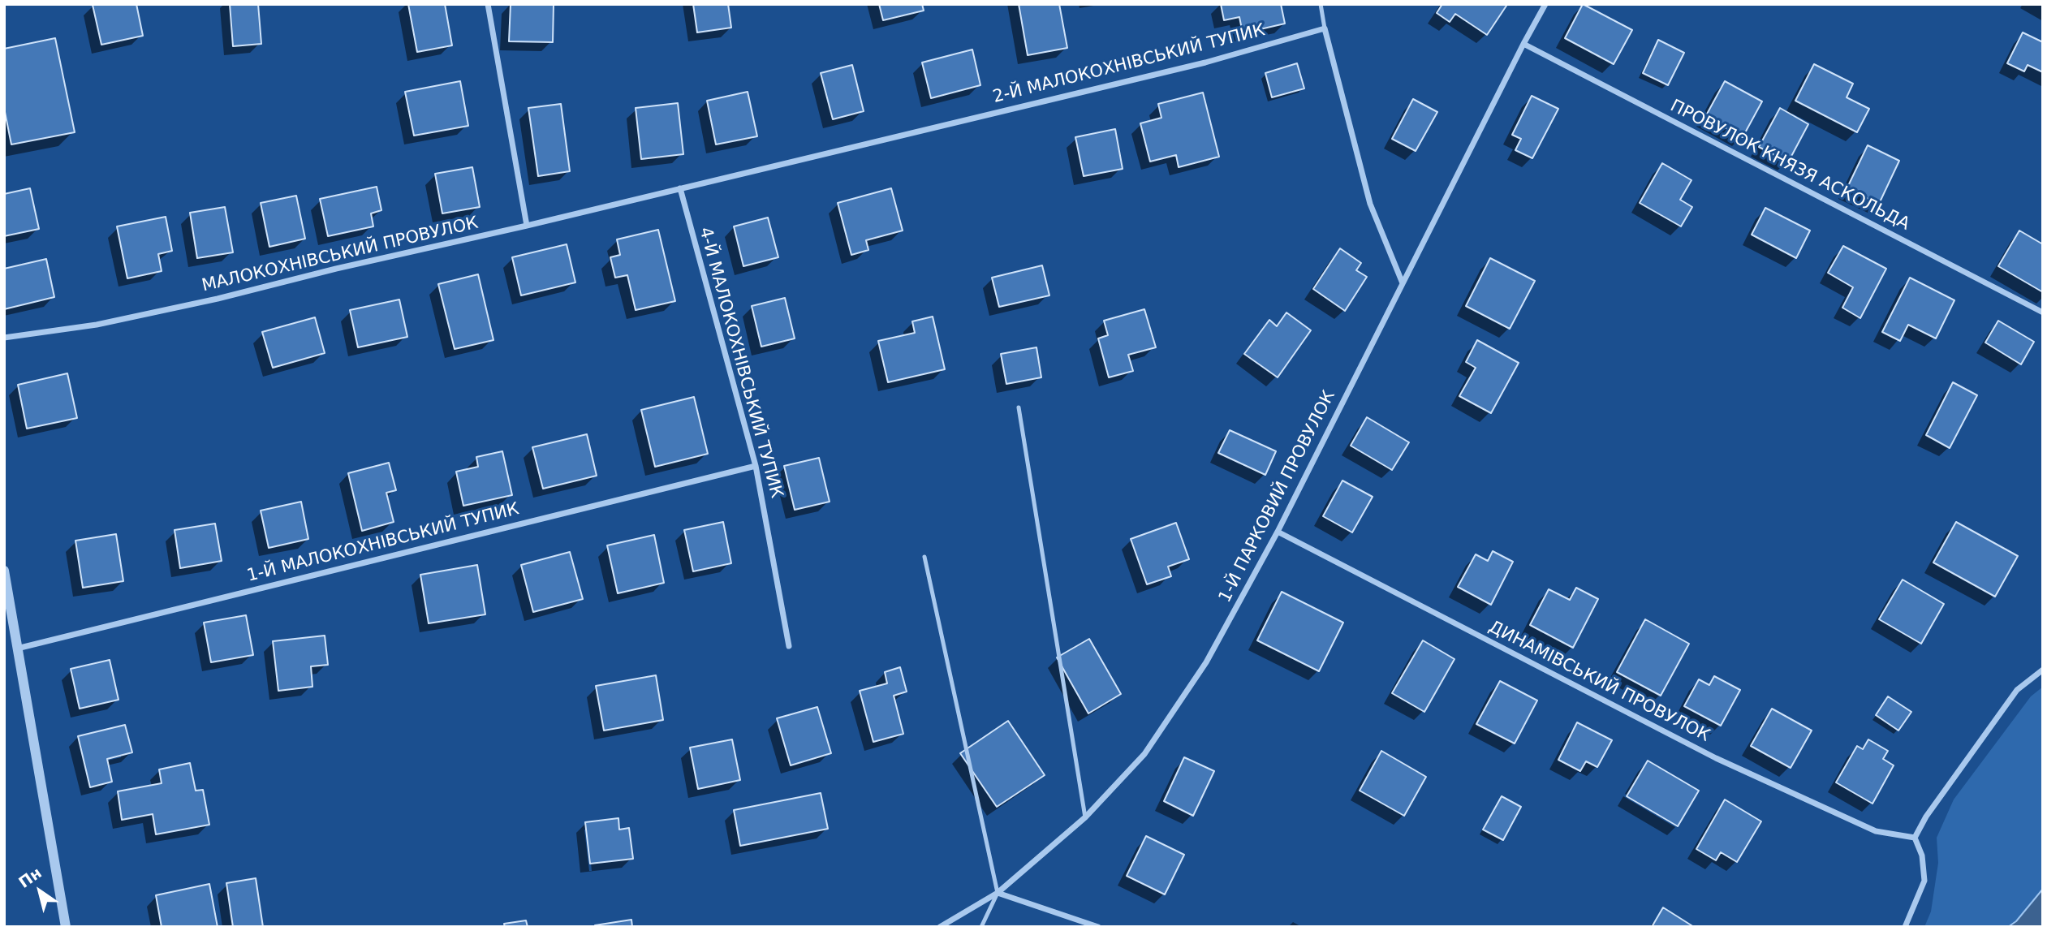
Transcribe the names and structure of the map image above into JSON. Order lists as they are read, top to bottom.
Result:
{
  "streets": {
    "street": [
      "2-Й МАЛОКОХНІВСЬКИЙ ТУПИК",
      "ПРОВУЛОК КНЯЗЯ АСКОЛЬДА",
      "МАЛОКОХНІВСЬКИЙ ПРОВУЛОК",
      "4-Й МАЛОКОХНІВСЬКИЙ ТУПИК",
      "1-Й ПАРКОВИЙ ПРОВУЛОК",
      "1-Й МАЛОКОХНІВСЬКИЙ ТУПИК",
      "ДИНАМІВСЬКИЙ ПРОВУЛОК"
    ]
  },
  "crossings": [
    ["2-Й МАЛОКОХНІВСЬКИЙ ТУПИК", "МАЛОКОХНІВСЬКИЙ ПРОВУЛОК"],
    ["2-Й МАЛОКОХНІВСЬКИЙ ТУПИК", "4-Й МАЛОКОХНІВСЬКИЙ ТУПИК"],
    ["ПРОВУЛОК КНЯЗЯ АСКОЛЬДА", "1-Й ПАРКОВИЙ ПРОВУЛОК"],
    ["МАЛОКОХНІВСЬКИЙ ПРОВУЛОК", "4-Й МАЛОКОХНІВСЬКИЙ ТУПИК"],
    ["4-Й МАЛОКОХНІВСЬКИЙ ТУПИК", "1-Й МАЛОКОХНІВСЬКИЙ ТУПИК"],
    ["1-Й ПАРКОВИЙ ПРОВУЛОК", "ДИНАМІВСЬКИЙ ПРОВУЛОК"]
  ],
  "north": "top left"
}
